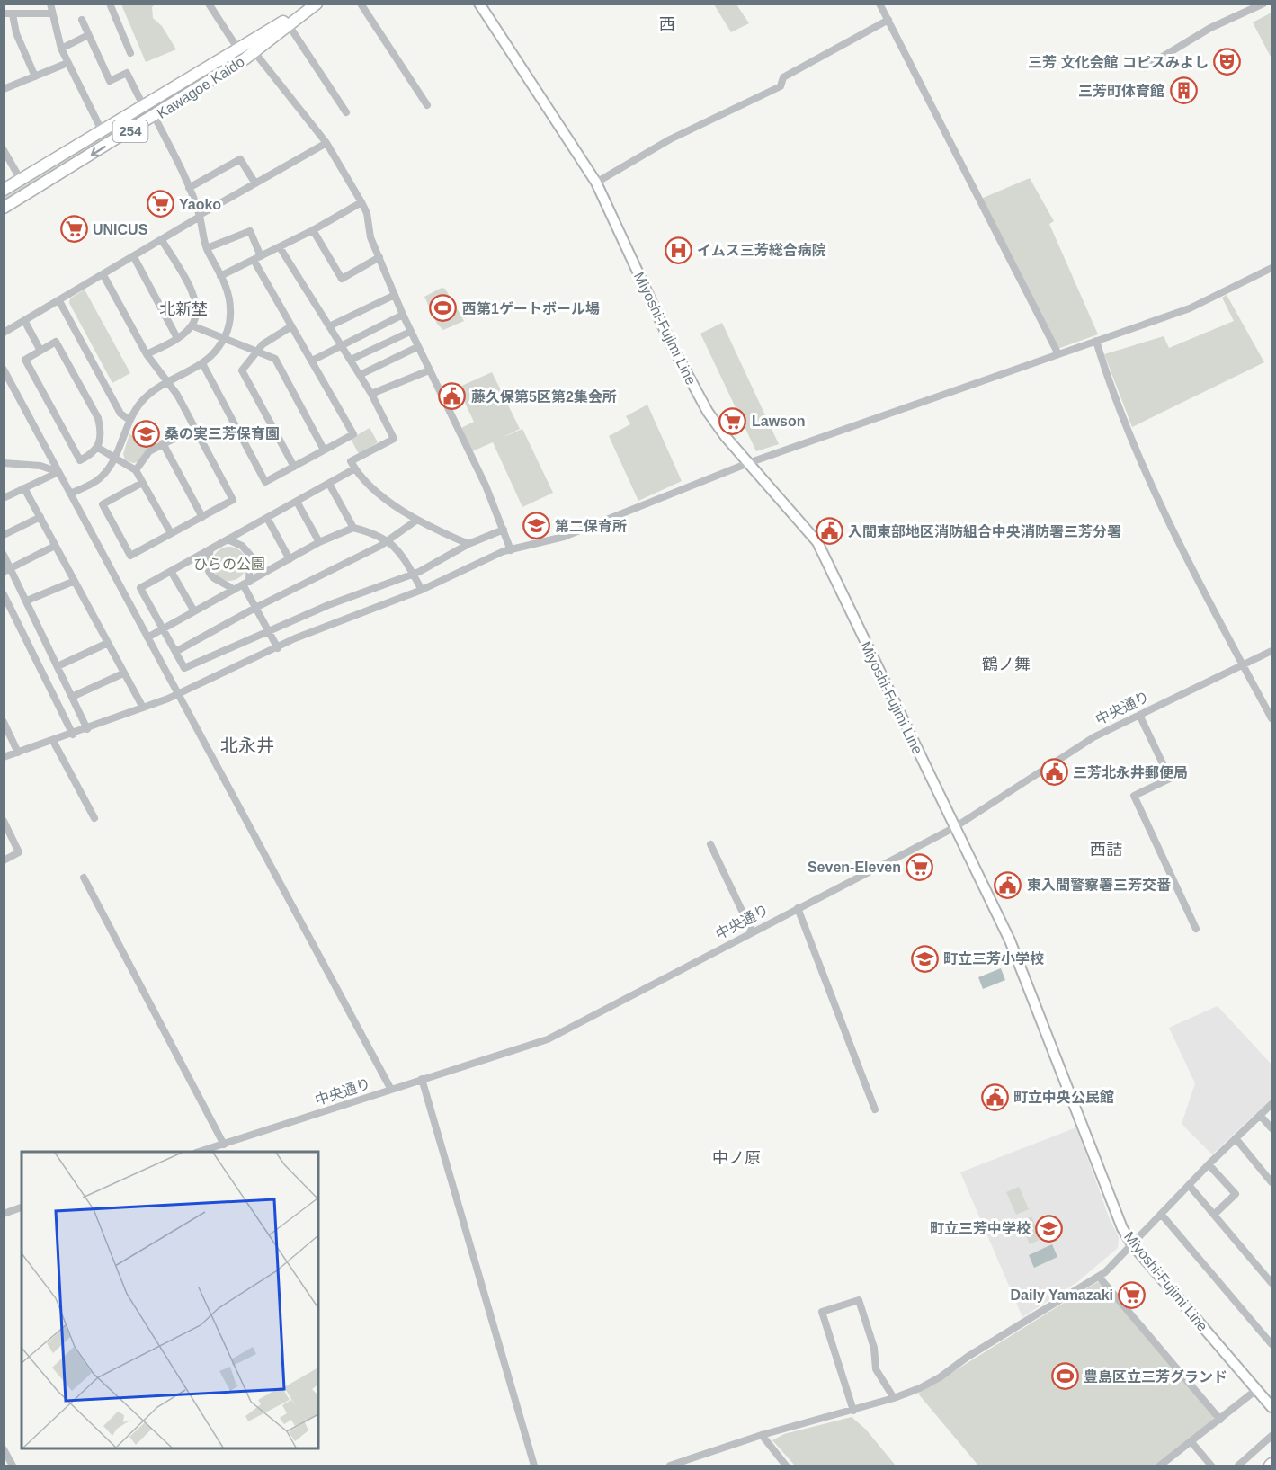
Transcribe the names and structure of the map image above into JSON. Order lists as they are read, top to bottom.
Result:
{
  "streets": {
    "highway": ["Kawagoe Kaido", "254"],
    "main road": ["Miyoshi-Fujimi Line"],
    "street": ["中央通り"]
  },
  "crossings": [
    ["Miyoshi-Fujimi Line", "中央通り"]
  ],
  "districts": [
    "西",
    "北新埜",
    "鶴ノ舞",
    "北永井",
    "西詰",
    "中ノ原"
  ],
  "parks": ["ひらの公園"],
  "places": {
    "theatre": ["三芳 文化会館 コピスみよし"],
    "building": ["三芳町体育館"],
    "supermarket": [
      "Yaoko",
      "UNICUS",
      "Lawson",
      "Seven-Eleven",
      "Daily Yamazaki"
    ],
    "hospital": ["イムス三芳総合病院"],
    "sports": ["西第1ゲートボール場", "豊島区立三芳グランド"],
    "public building": [
      "藤久保第5区第2集会所",
      "入間東部地区消防組合中央消防署三芳分署",
      "三芳北永井郵便局",
      "東入間警察署三芳交番",
      "町立中央公民館"
    ],
    "school or university": [
      "桑の実三芳保育園",
      "第二保育所",
      "町立三芳小学校",
      "町立三芳中学校"
    ]
  }
}
